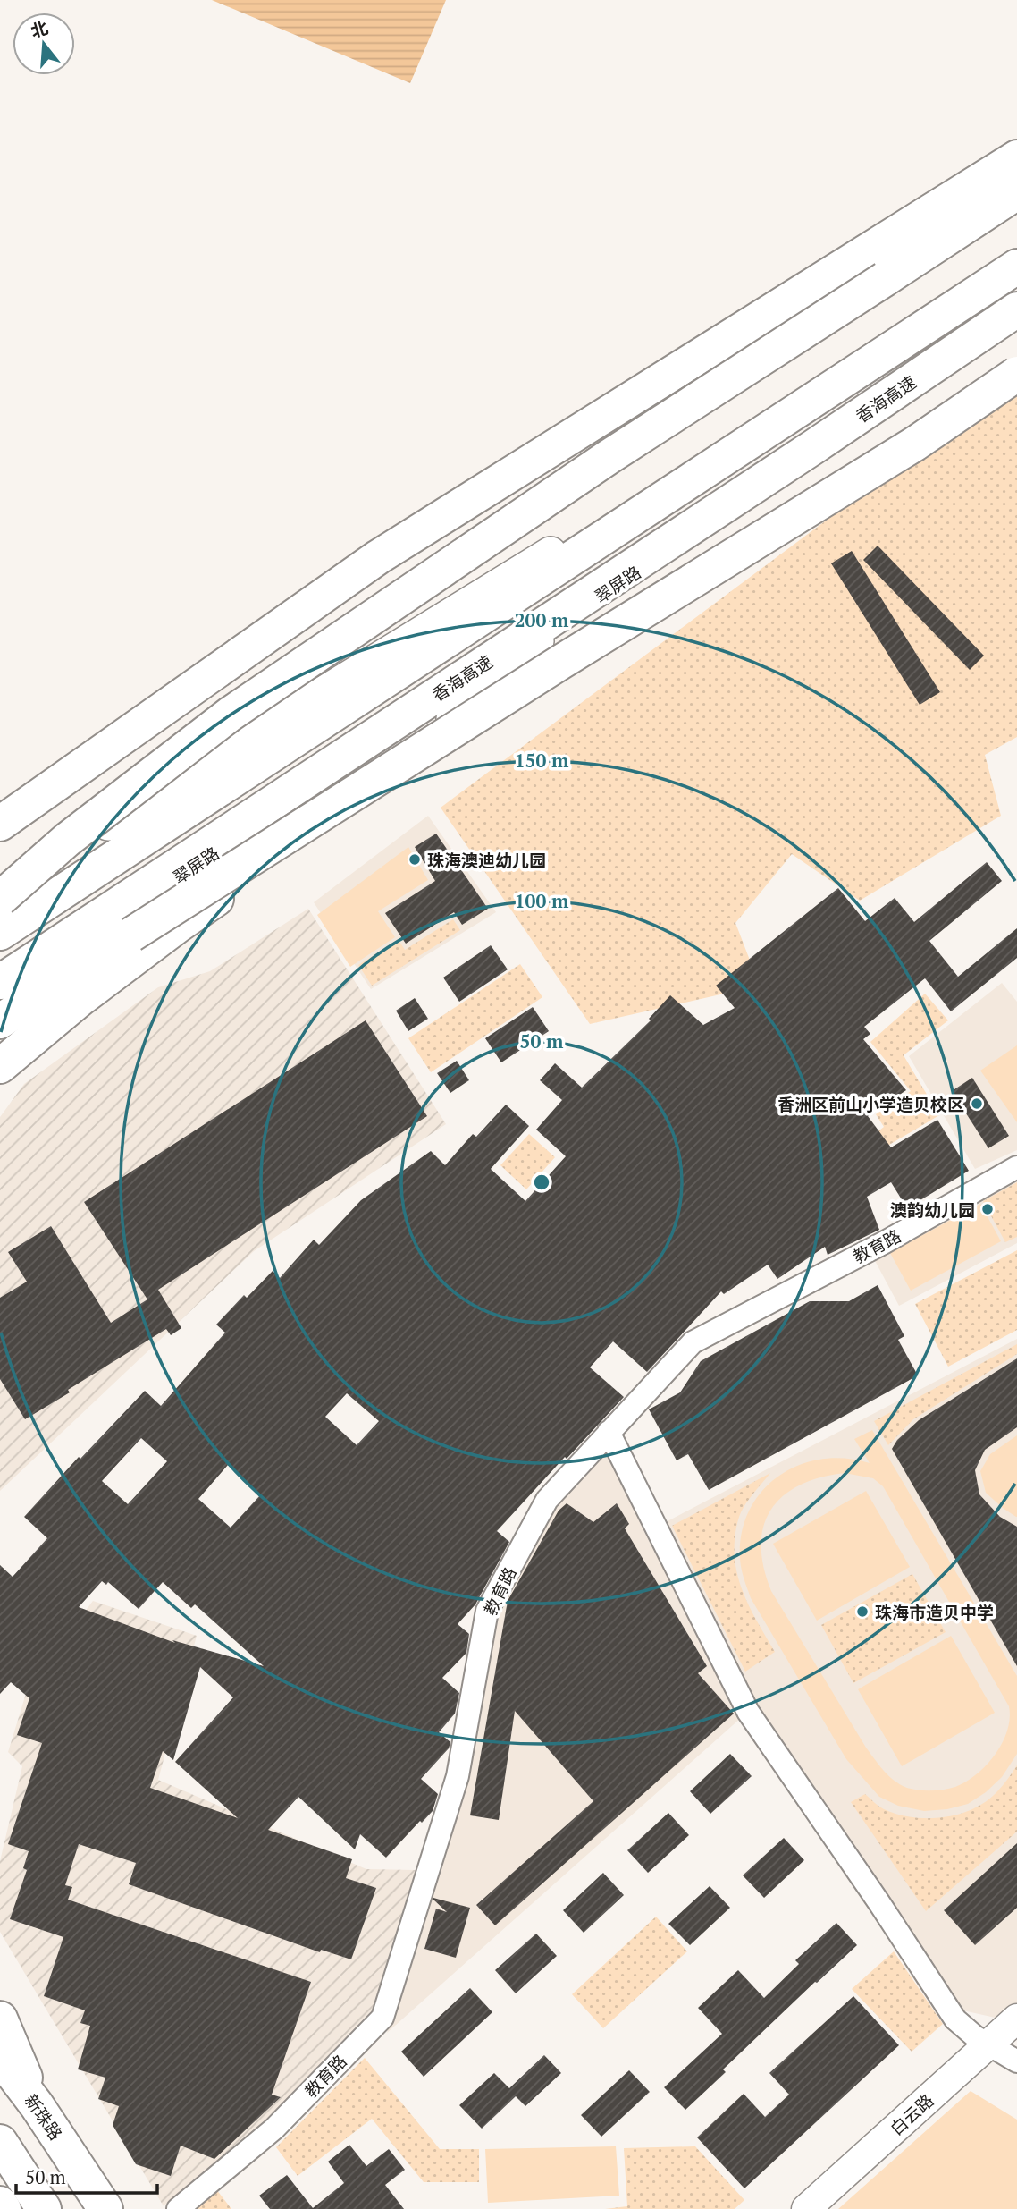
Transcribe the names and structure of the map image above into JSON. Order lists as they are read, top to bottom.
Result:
{
  "streets": {
    "highway": ["香海高速", "新珠路"],
    "main road": ["翠屏路"],
    "street": ["教育路", "白云路"]
  },
  "places": [
    "珠海澳迪幼儿园",
    "香洲区前山小学造贝校区",
    "澳韵幼儿园",
    "珠海市造贝中学"
  ],
  "scale_bar": "50 m",
  "north": "top",
  "rings": [
    "200 m",
    "150 m",
    "100 m",
    "50 m"
  ]
}
